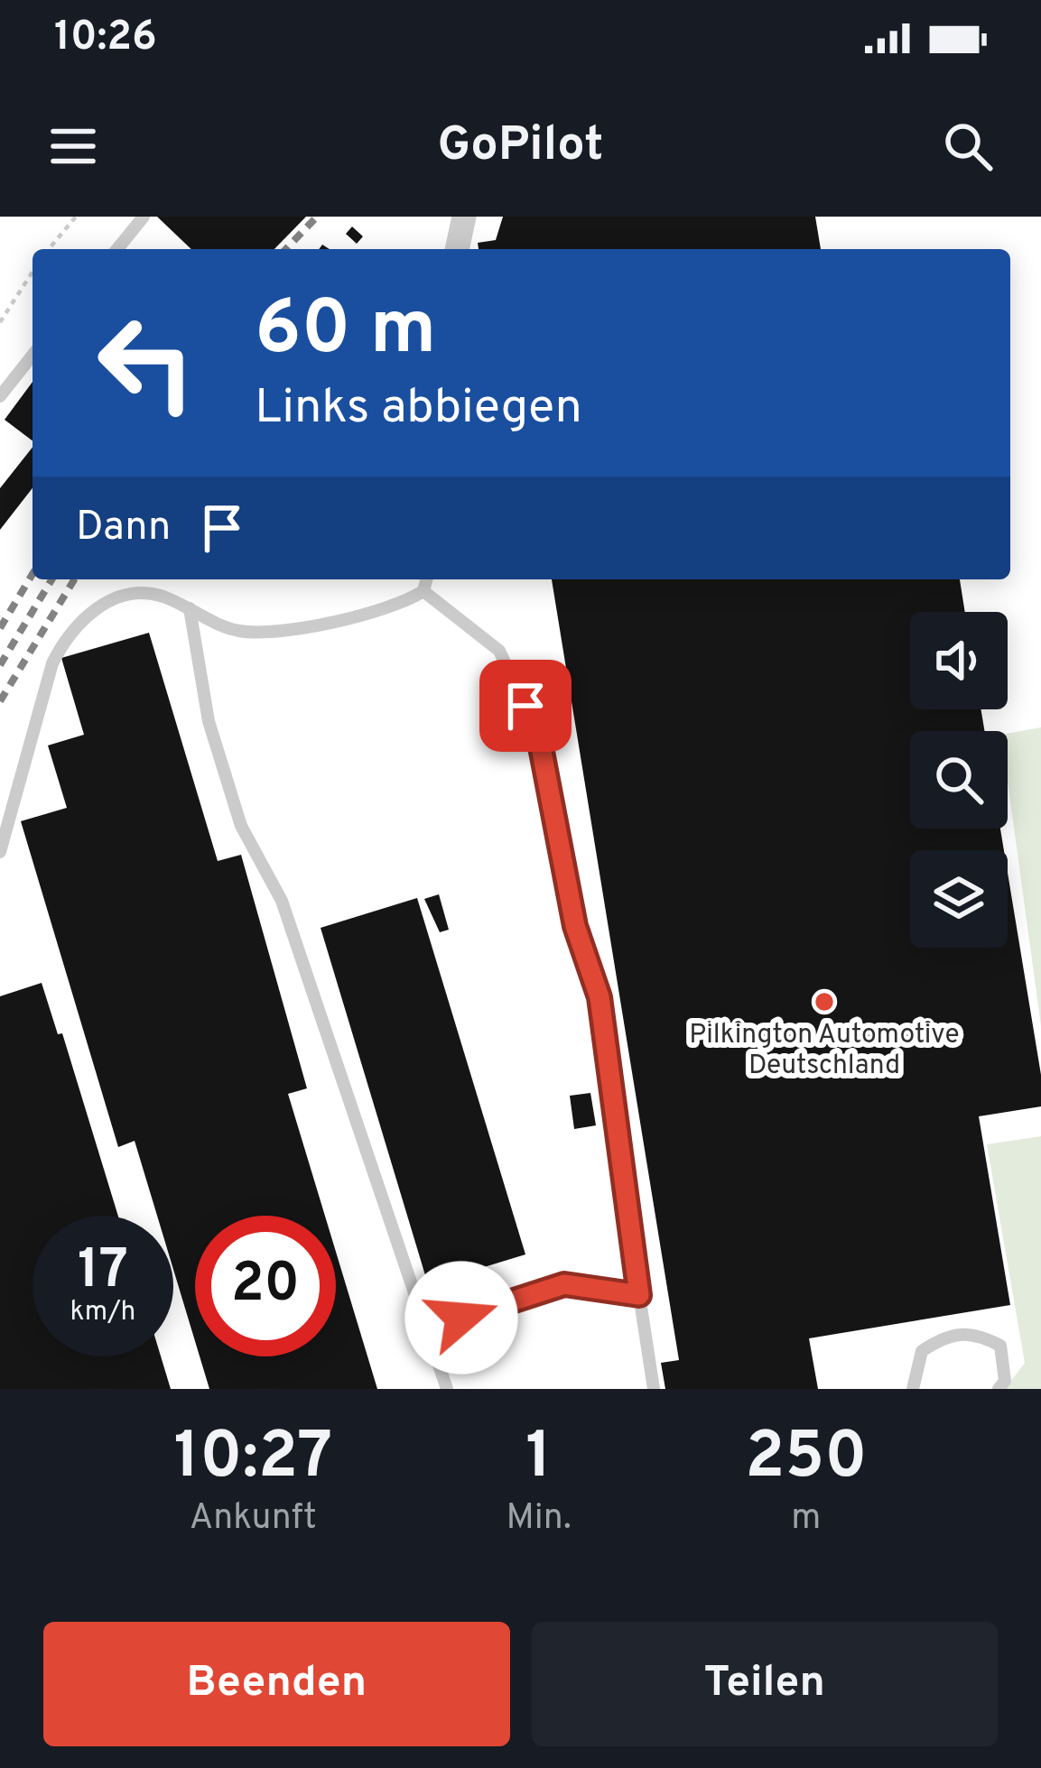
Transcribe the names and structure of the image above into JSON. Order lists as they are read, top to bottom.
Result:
{
  "places": ["Pilkington Automotive Deutschland"],
  "page": {
    "status": "10:26",
    "header": "GoPilot",
    "turn": ["60 m", "Links abbiegen"],
    "then": "Dann",
    "speed": "17 km/h",
    "limit": "20",
    "eta": [
      "10:27",
      "Ankunft",
      "1",
      "Min.",
      "250",
      "m"
    ],
    "buttons": ["Beenden", "Teilen"]
  }
}
